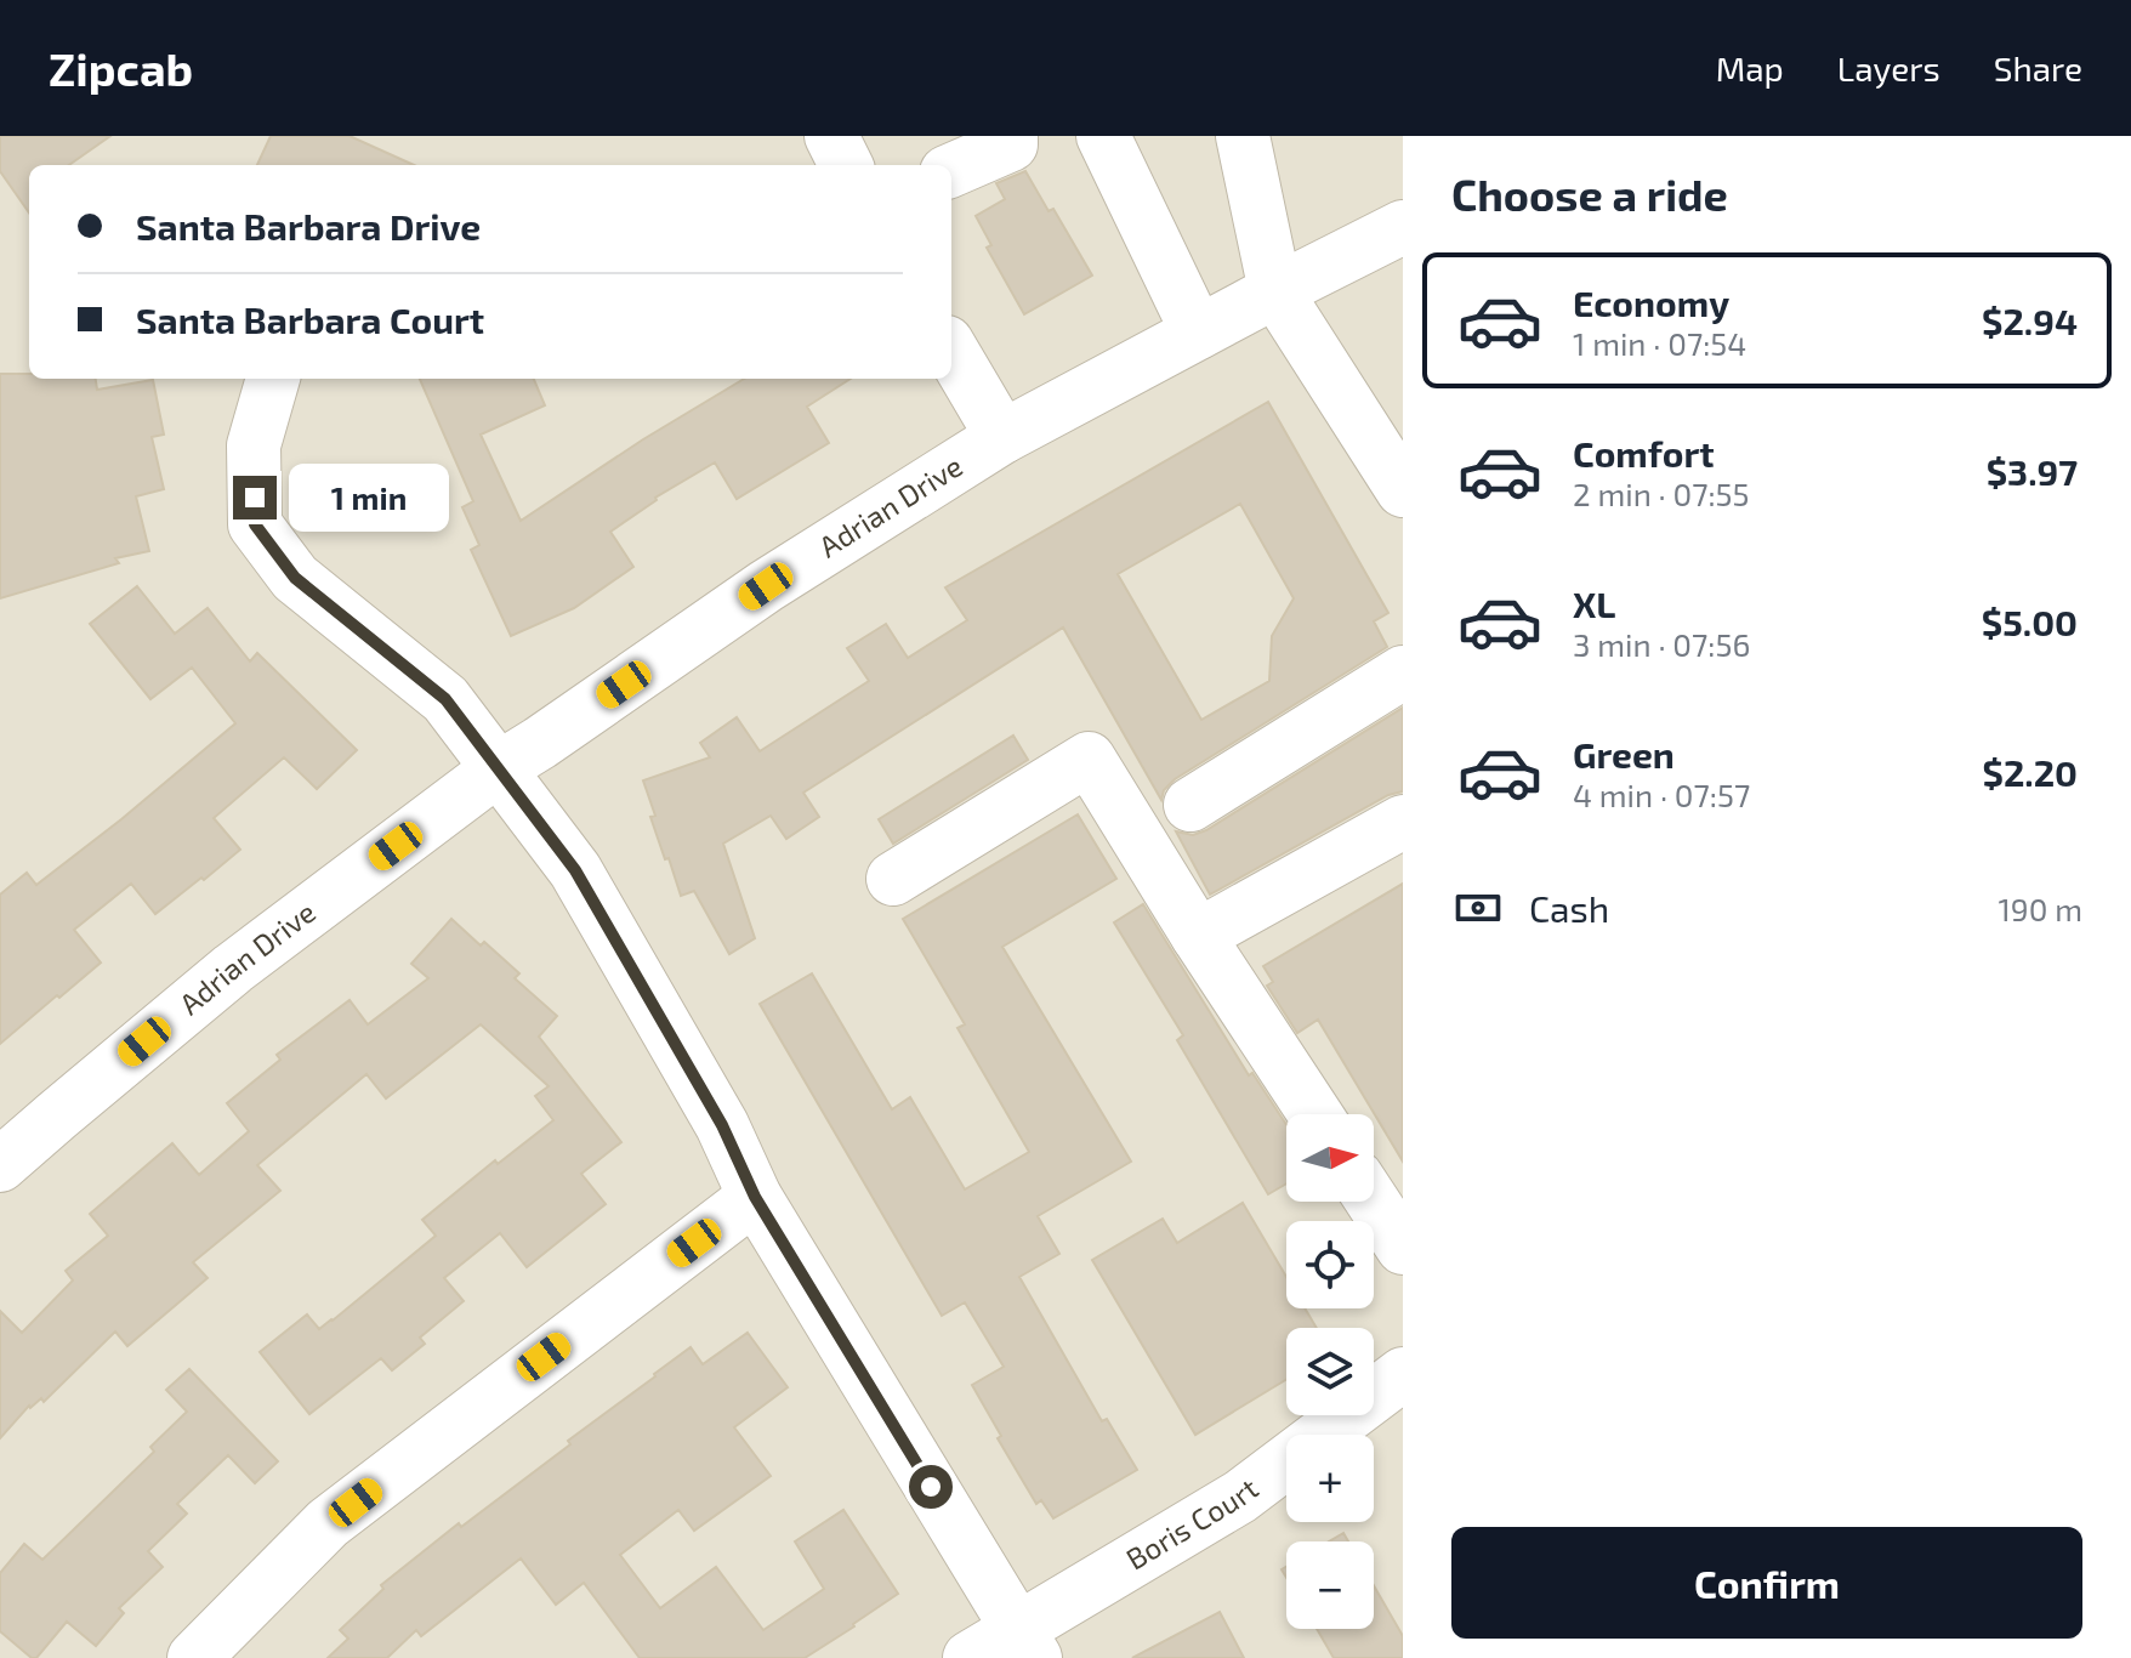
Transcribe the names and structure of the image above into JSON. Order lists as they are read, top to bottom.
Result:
{
  "streets": {
    "street": ["Adrian Drive", "Boris Court"]
  },
  "north": "right",
  "page": {
    "header": "Zipcab",
    "nav": ["Map", "Layers", "Share"],
    "heading": "Choose a ride",
    "banner": ["Santa Barbara Drive", "Santa Barbara Court"],
    "list": [
      {
        "name": "Economy",
        "note": "1 min · 07:54",
        "value": "$2.94"
      },
      {
        "name": "Comfort",
        "note": "2 min · 07:55",
        "value": "$3.97"
      },
      {
        "name": "XL",
        "note": "3 min · 07:56",
        "value": "$5.00"
      },
      {
        "name": "Green",
        "note": "4 min · 07:57",
        "value": "$2.20"
      }
    ],
    "bubble": "1 min",
    "pay": ["Cash", "190 m"],
    "map_buttons": ["+", "−"],
    "buttons": "Confirm"
  }
}
